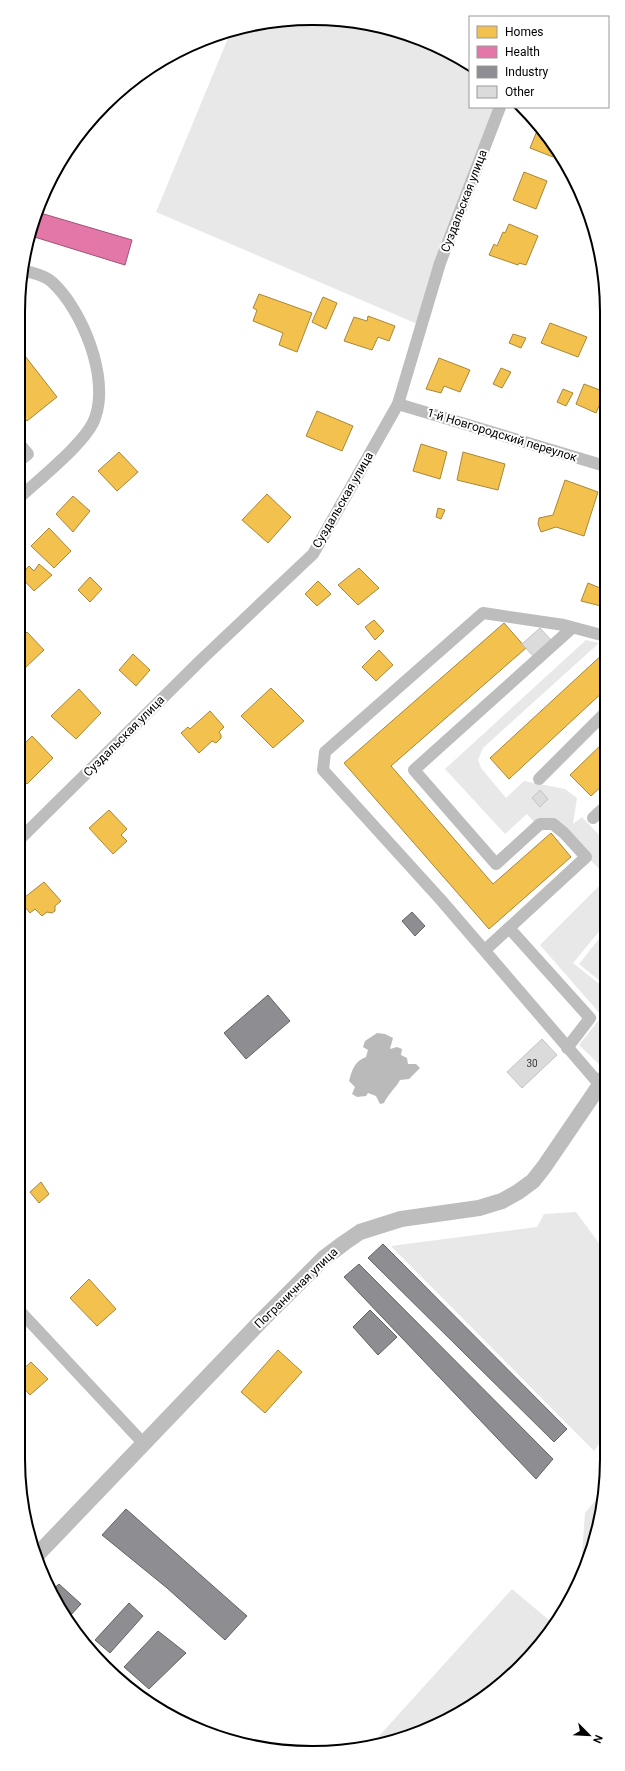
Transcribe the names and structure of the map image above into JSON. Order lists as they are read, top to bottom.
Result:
{
  "streets": {
    "street": ["Суздальская улица", "1-й Новгородский переулок", "Пограничная улица"]
  },
  "crossings": [
    ["Суздальская улица", "1-й Новгородский переулок"]
  ],
  "house_numbers": ["30"],
  "legend": [
    "Homes",
    "Health",
    "Industry",
    "Other"
  ],
  "north": "bottom right"
}
